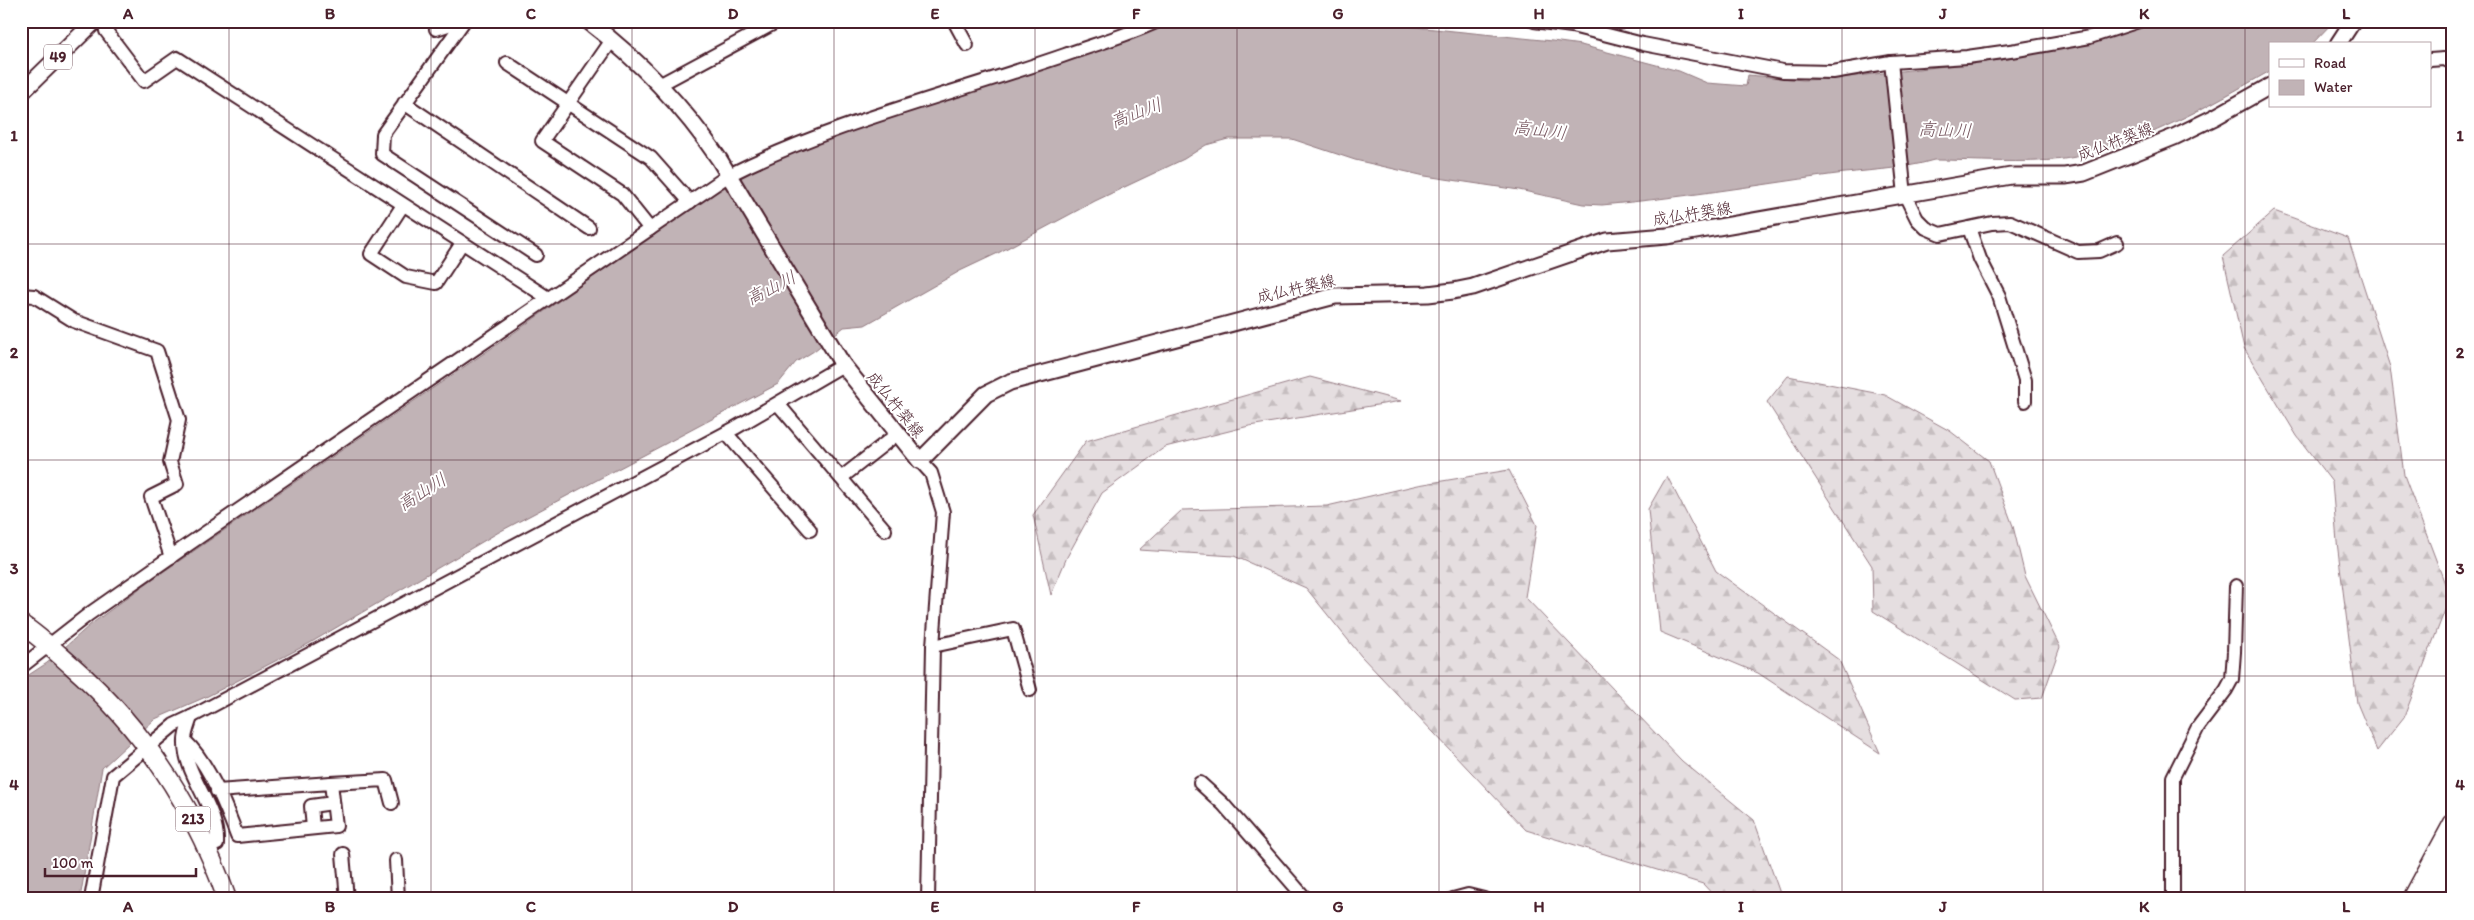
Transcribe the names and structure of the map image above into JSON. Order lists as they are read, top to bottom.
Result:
{
  "streets": {
    "highway": ["213"],
    "main road": ["49", "成仏杵築線"]
  },
  "water": ["高山川"],
  "legend": ["Road", "Water"],
  "scale_bar": "100 m",
  "grid": {
    "columns": [
      "A",
      "B",
      "C",
      "D",
      "E",
      "F",
      "G",
      "H",
      "I",
      "J",
      "K",
      "L"
    ],
    "rows": [
      "1",
      "2",
      "3",
      "4"
    ]
  }
}
